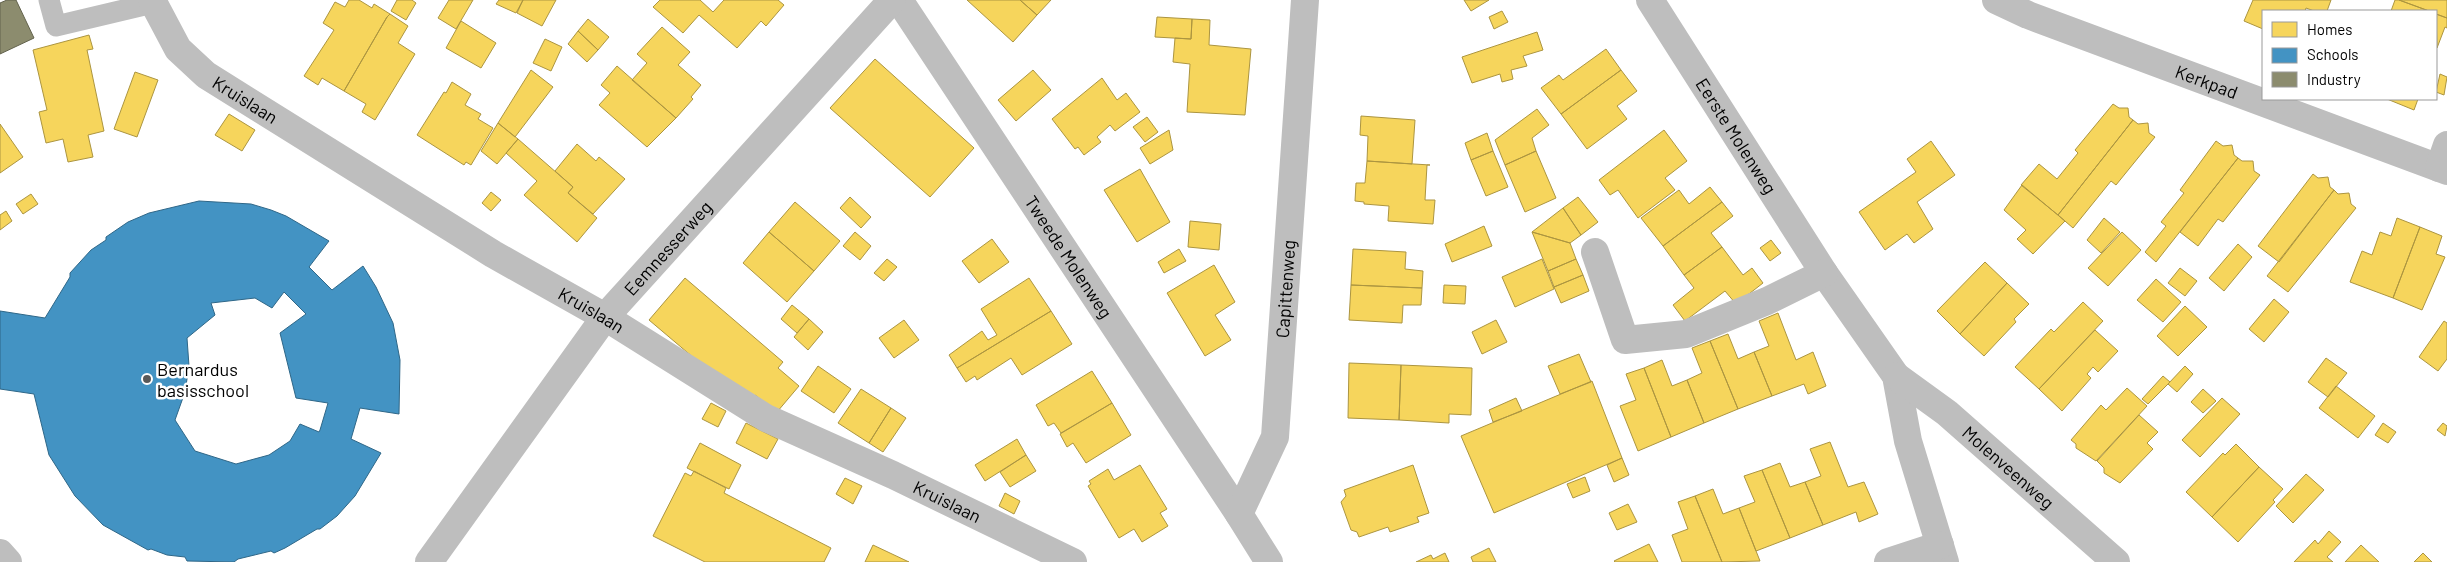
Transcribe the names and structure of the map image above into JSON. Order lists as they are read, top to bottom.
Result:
{
  "streets": {
    "street": [
      "Kerkpad",
      "Kruislaan",
      "Eerste Molenweg",
      "Eemnesserweg",
      "Tweede Molenweg",
      "Capittenweg",
      "Molenveenweg"
    ]
  },
  "crossings": [
    ["Kruislaan", "Eemnesserweg"],
    ["Eerste Molenweg", "Molenveenweg"],
    ["Tweede Molenweg", "Capittenweg"]
  ],
  "places": ["Bernardus basisschool"],
  "legend": ["Homes", "Schools", "Industry"]
}
